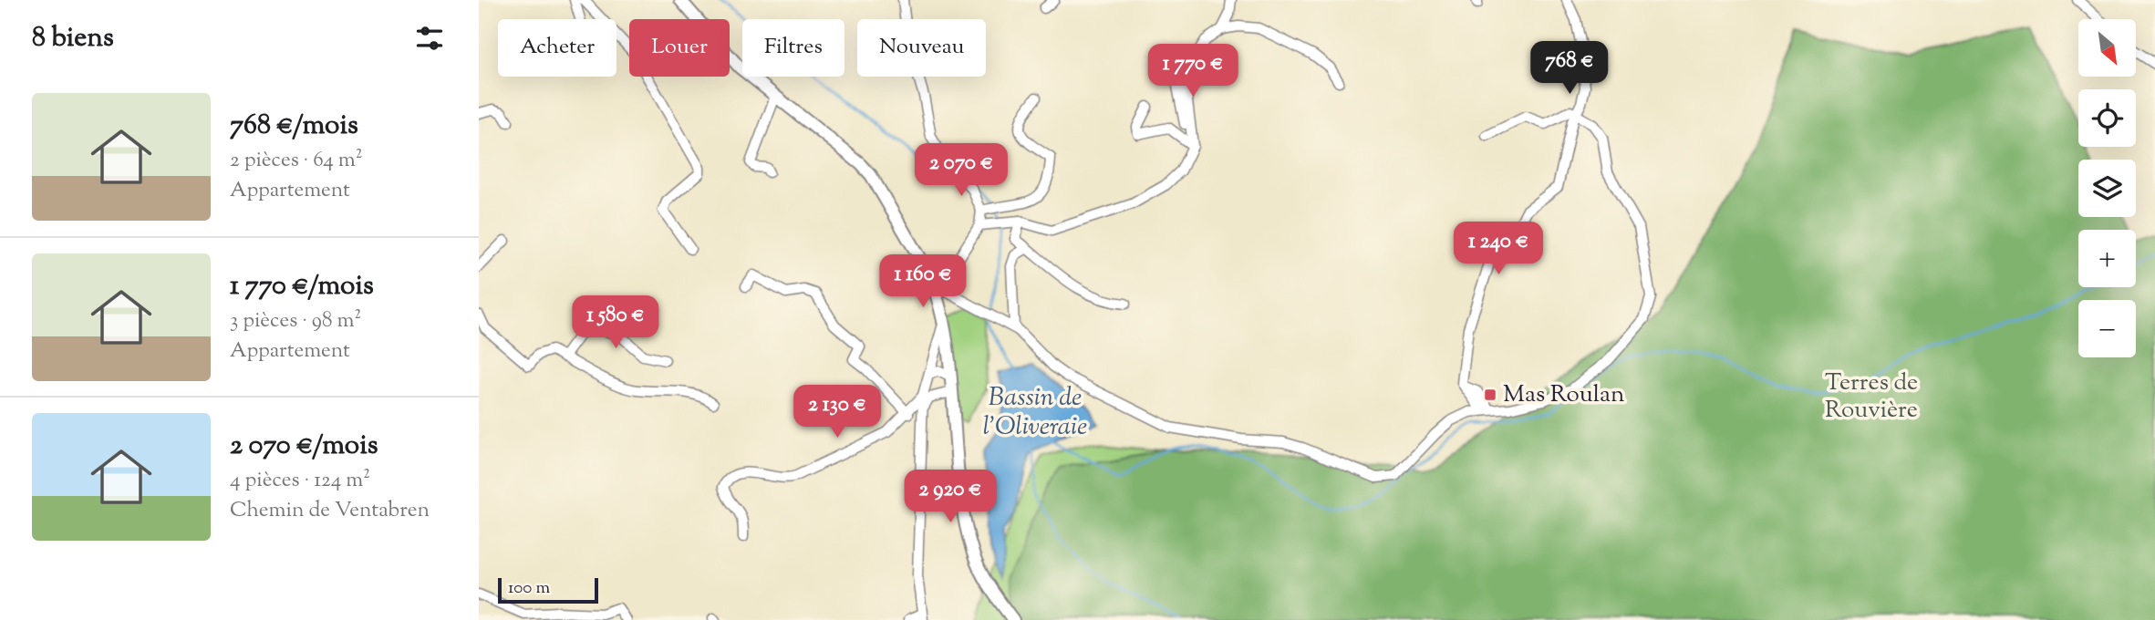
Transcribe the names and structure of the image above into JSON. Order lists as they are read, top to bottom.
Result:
{
  "water": ["Bassin de l'Oliveraie"],
  "parks": ["Terres de Rouvière"],
  "places": {
    "transit": ["Mas Roulan"]
  },
  "scale_bar": "100 m",
  "north": "bottom right",
  "page": {
    "heading": "8 biens",
    "map_buttons": ["+", "−"],
    "chip": [
      "Acheter",
      "Louer",
      "Filtres",
      "Nouveau"
    ],
    "price": [
      "768 €",
      "1 770 €",
      "2 070 €",
      "1 240 €",
      "1 160 €",
      "1 580 €",
      "2 130 €",
      "2 920 €"
    ],
    "list": [
      {
        "name": "768 €/mois",
        "note": "2 pièces · 64 m² · Appartement"
      },
      {
        "name": "1 770 €/mois",
        "note": "3 pièces · 98 m² · Appartement"
      },
      {
        "name": "2 070 €/mois",
        "note": "4 pièces · 124 m² · Chemin de Ventabren"
      }
    ],
    "scale": "100 m"
  }
}
